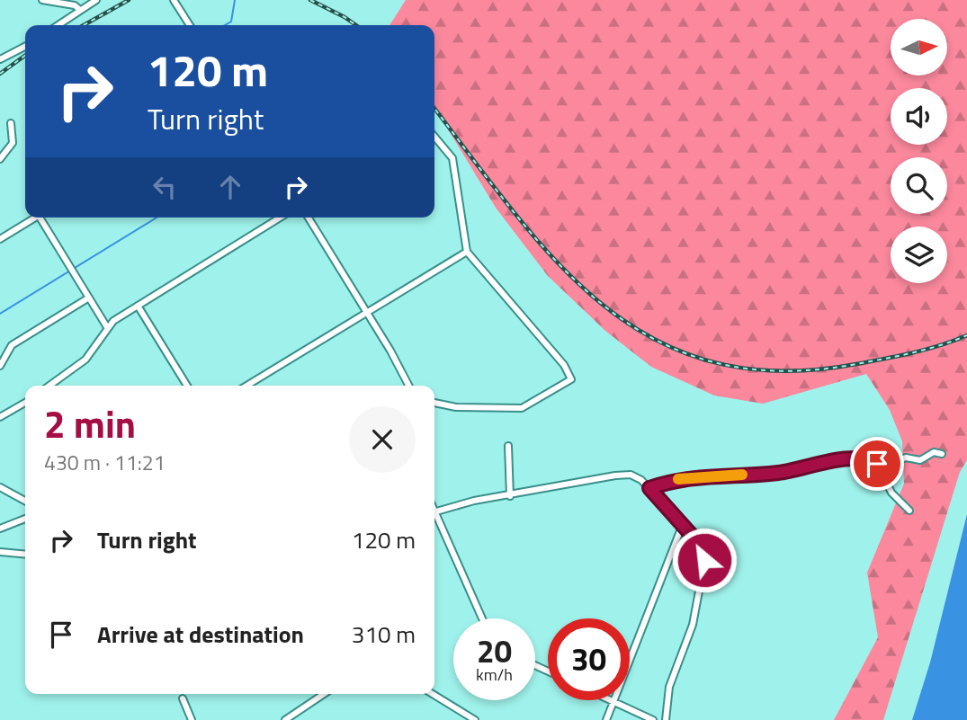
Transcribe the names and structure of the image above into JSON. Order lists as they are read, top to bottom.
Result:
{
  "north": "right",
  "page": {
    "turn": ["120 m", "Turn right"],
    "heading": ["2 min", "430 m · 11:21"],
    "list": [
      {
        "name": "Turn right",
        "value": "120 m"
      },
      {
        "name": "Arrive at destination",
        "value": "310 m"
      }
    ],
    "speed": "20 km/h",
    "limit": "30"
  }
}
